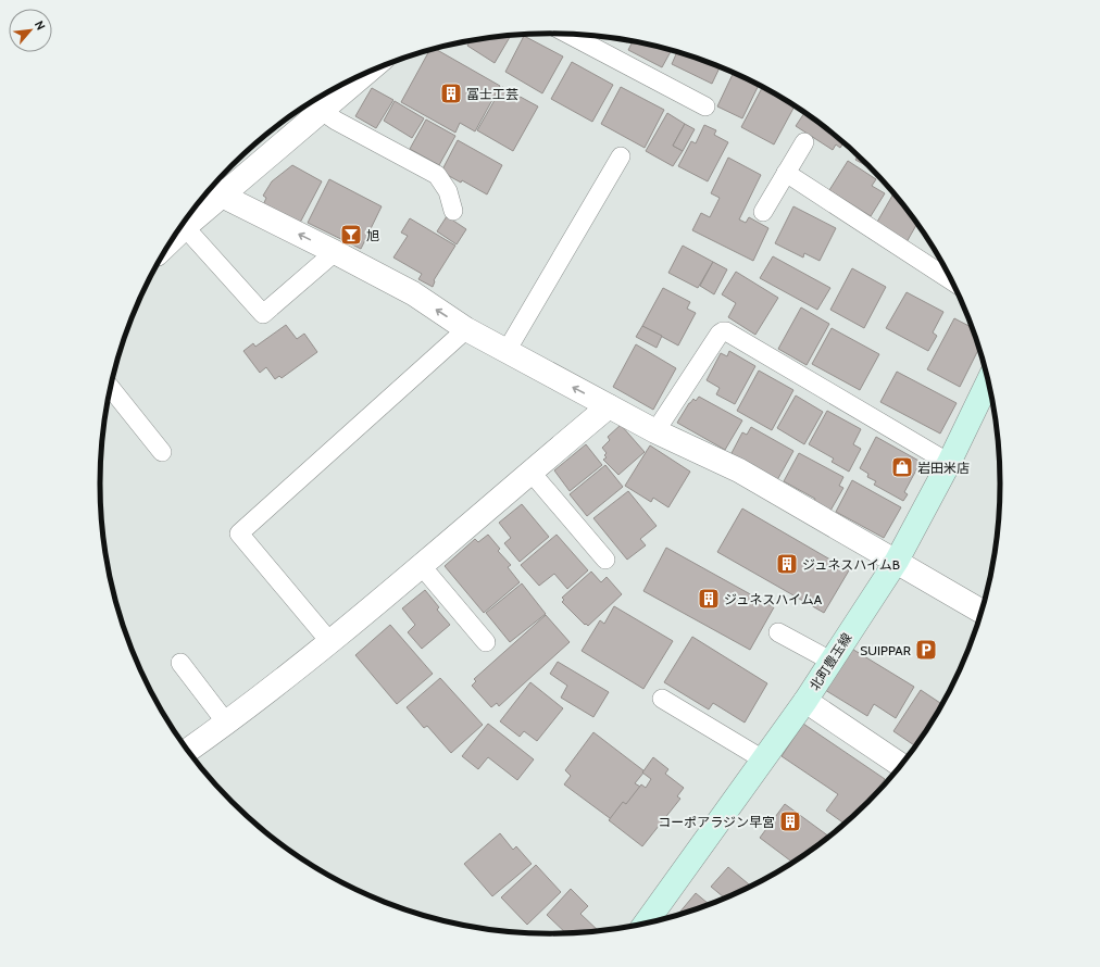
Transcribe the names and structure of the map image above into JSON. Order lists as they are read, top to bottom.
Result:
{
  "streets": {
    "main road": ["北町豊玉線"]
  },
  "places": {
    "building": [
      "冨士工芸",
      "ジュネスハイムB",
      "ジュネスハイムA",
      "コーポアラジン早宮"
    ],
    "bar": ["旭"],
    "shop": ["岩田米店"],
    "parking": ["SUIPPAR"]
  },
  "north": "top right"
}
